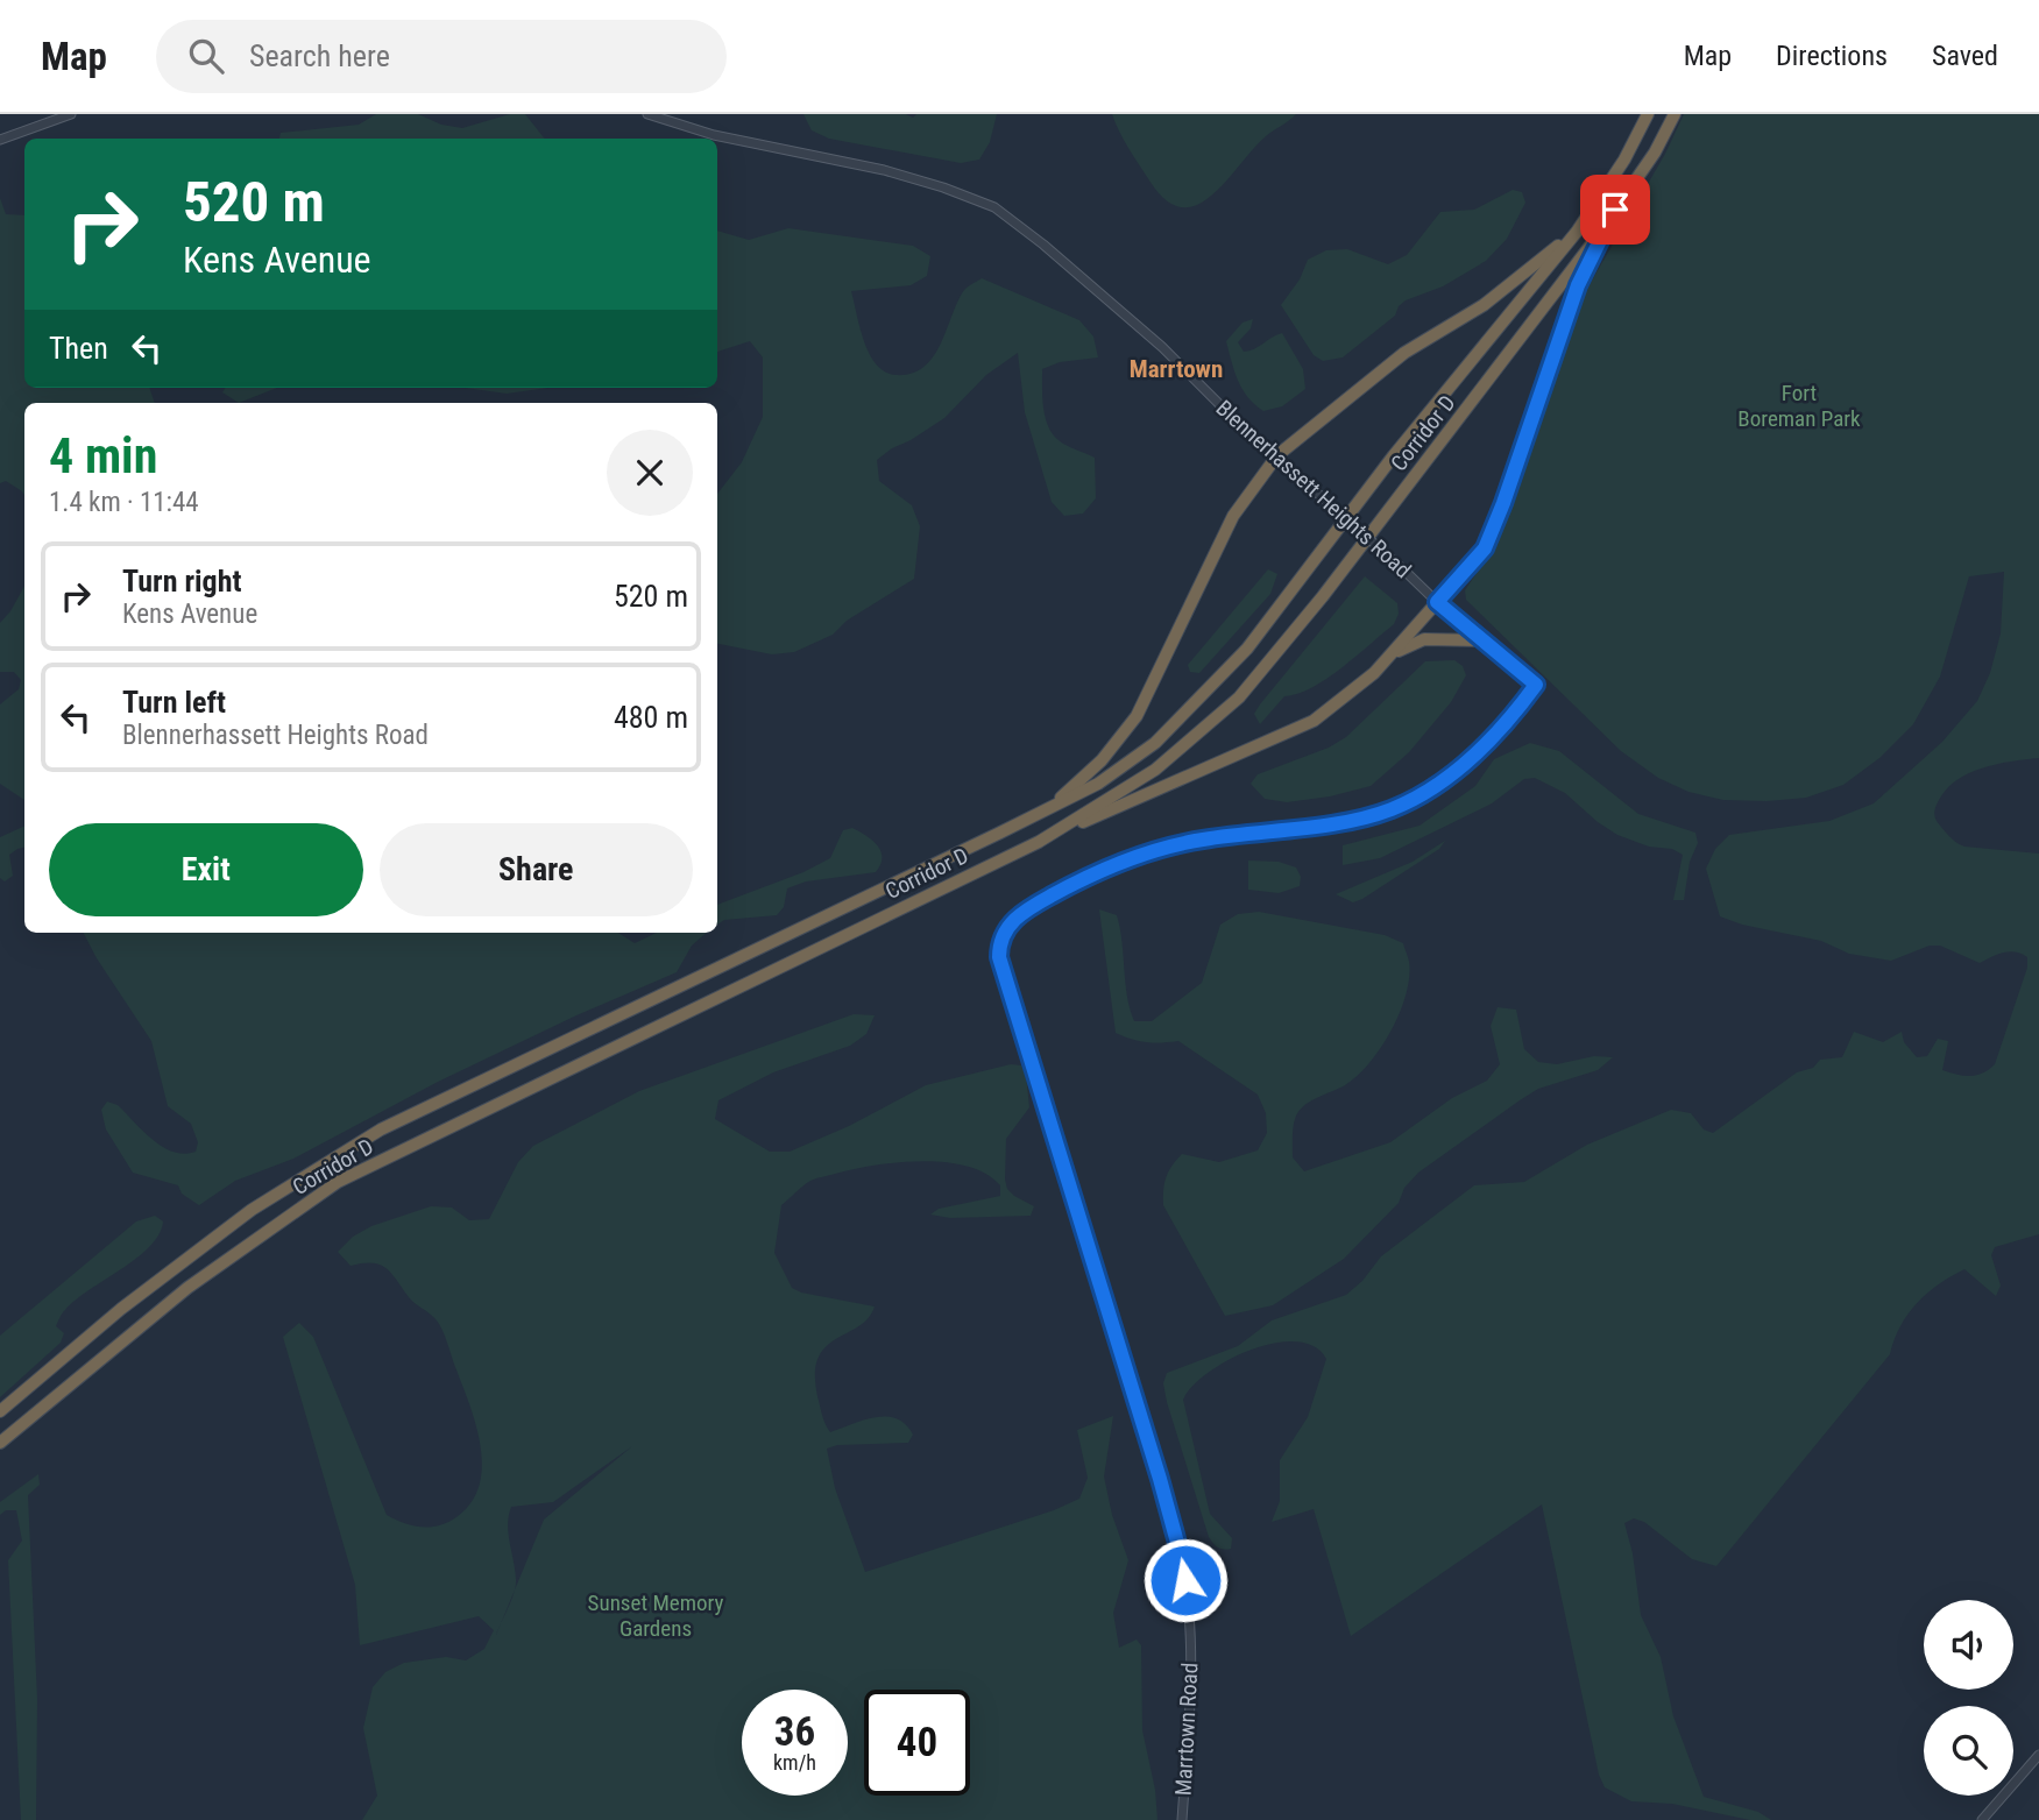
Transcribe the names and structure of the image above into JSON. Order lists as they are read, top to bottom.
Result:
{
  "streets": {
    "highway": ["Corridor D"],
    "street": ["Blennerhassett Heights Road", "Marrtown Road"]
  },
  "crossings": [
    ["Blennerhassett Heights Road", "Marrtown Road"]
  ],
  "districts": ["Marrtown"],
  "parks": ["Fort Boreman Park", "Sunset Memory Gardens"],
  "page": {
    "header": "Map",
    "search": "Search here",
    "nav": ["Map", "Directions", "Saved"],
    "turn": ["520 m", "Kens Avenue"],
    "then": "Then",
    "heading": ["4 min", "1.4 km · 11:44"],
    "list": [
      {
        "name": "Turn right",
        "note": "Kens Avenue",
        "value": "520 m"
      },
      {
        "name": "Turn left",
        "note": "Blennerhassett Heights Road",
        "value": "480 m"
      }
    ],
    "buttons": ["Exit", "Share"],
    "speed": "36 km/h",
    "limit": "40"
  }
}
